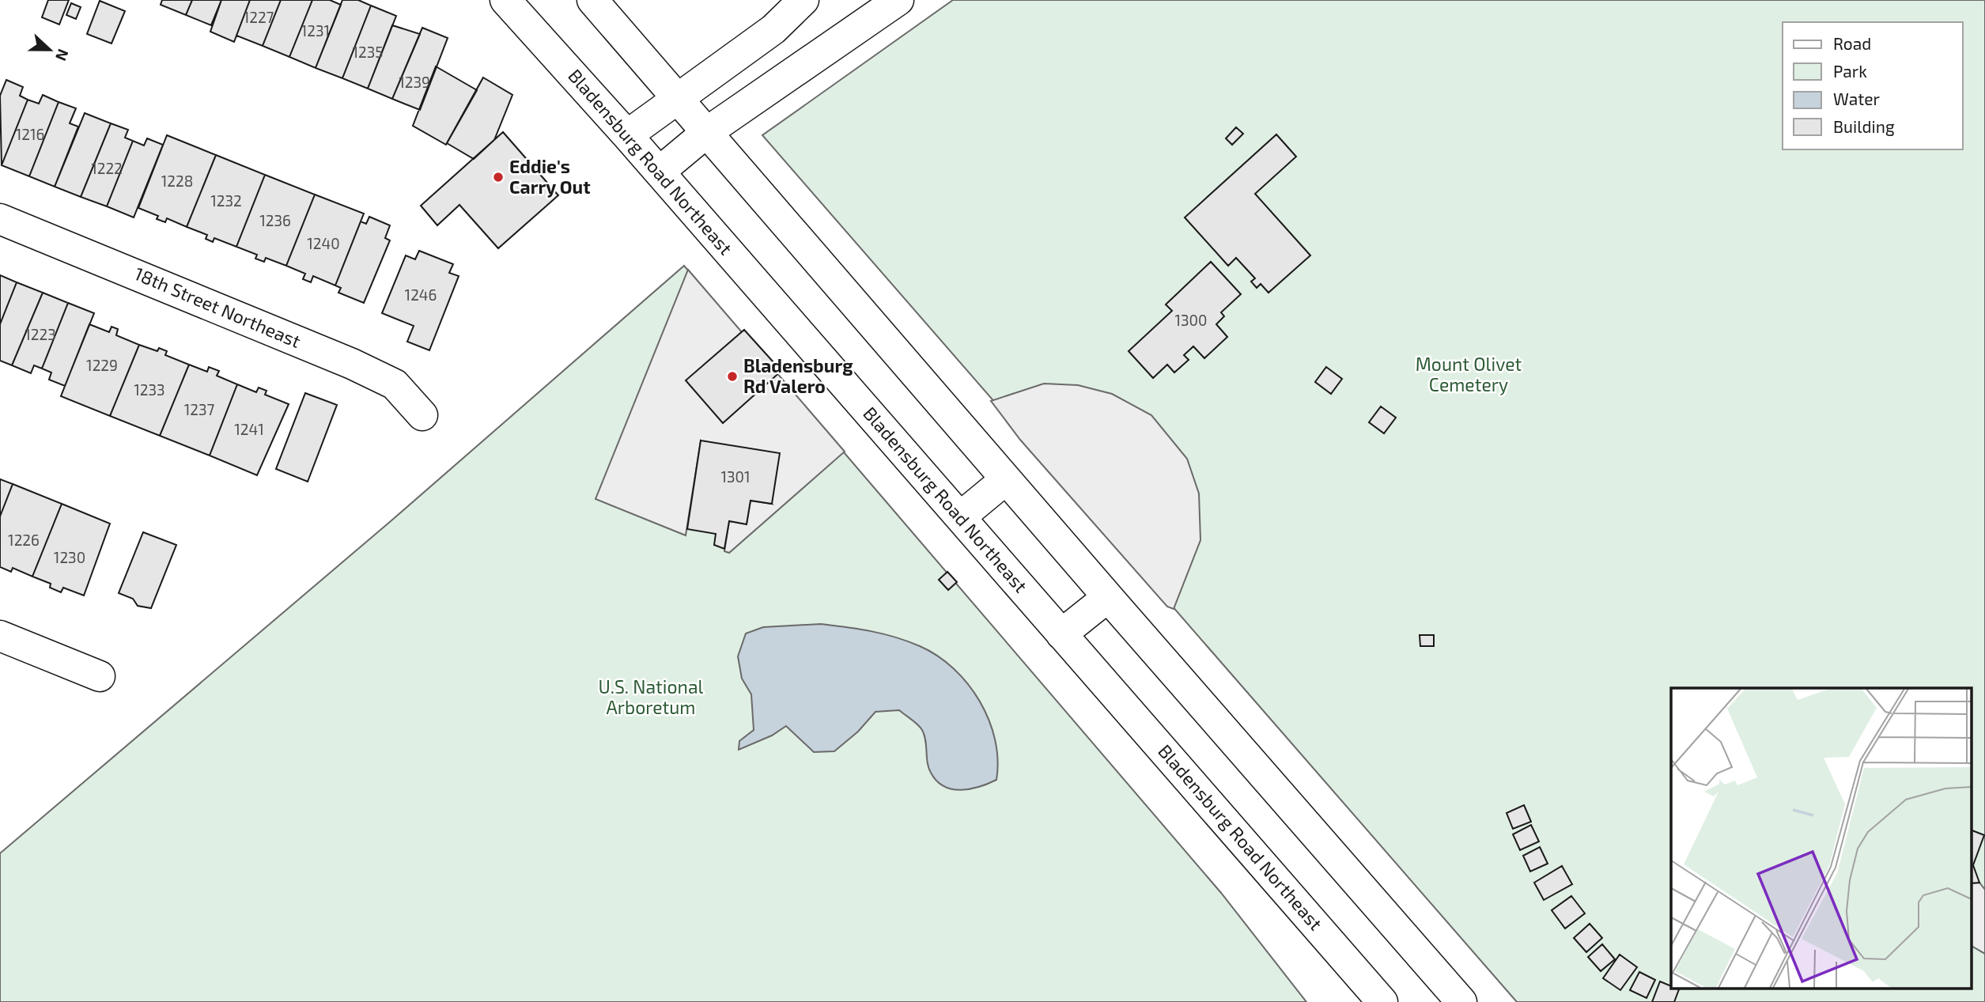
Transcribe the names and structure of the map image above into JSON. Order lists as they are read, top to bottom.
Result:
{
  "streets": {
    "main road": ["Bladensburg Road Northeast", "18th Street Northeast"]
  },
  "parks": ["Mount Olivet Cemetery", "U.S. National Arboretum"],
  "places": ["Eddie's Carry Out", "Bladensburg Rd Valero"],
  "house_numbers": [
    "1227",
    "1231",
    "1235",
    "1239",
    "1216",
    "1222",
    "1228",
    "1232",
    "1236",
    "1240",
    "1246",
    "1300",
    "1223",
    "1229",
    "1233",
    "1237",
    "1241",
    "1301",
    "1226",
    "1230"
  ],
  "legend": [
    "Road",
    "Park",
    "Water",
    "Building"
  ],
  "north": "right"
}
